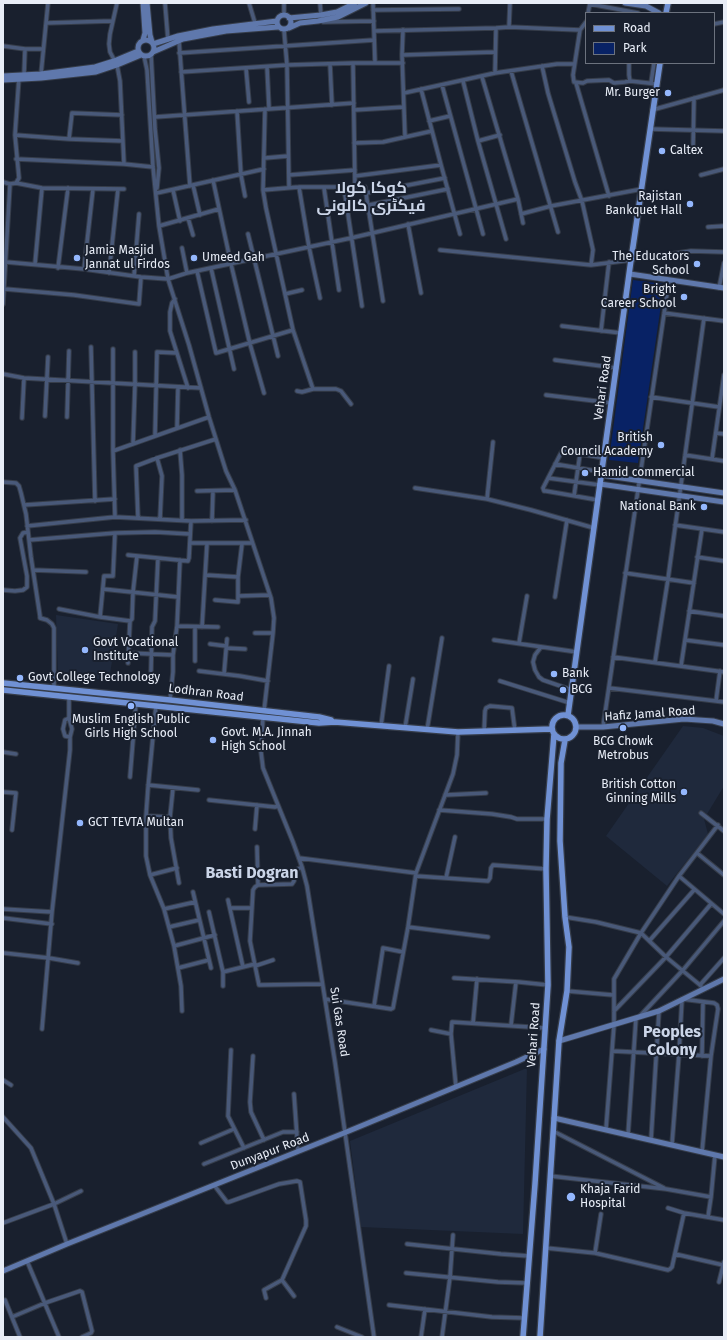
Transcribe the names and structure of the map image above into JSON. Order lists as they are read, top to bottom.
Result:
{
  "streets": {
    "main road": ["Vehari Road", "Lodhran Road"],
    "street": ["Hafiz Jamal Road", "Sui Gas Road", "Dunyapur Road"]
  },
  "crossings": [
    ["Vehari Road", "Lodhran Road"],
    ["Vehari Road", "Hafiz Jamal Road"],
    ["Vehari Road", "Dunyapur Road"],
    ["Lodhran Road", "Hafiz Jamal Road"],
    ["Lodhran Road", "Sui Gas Road"],
    ["Sui Gas Road", "Dunyapur Road"]
  ],
  "districts": ["کوکا کولا فیکٹری کالونی", "Basti Dogran", "Peoples Colony"],
  "places": [
    "Mr. Burger",
    "Caltex",
    "Rajistan Bankquet Hall",
    "Jamia Masjid Jannat ul Firdos",
    "Umeed Gah",
    "The Educators School",
    "Bright Career School",
    "British Council Academy",
    "Hamid commercial",
    "National Bank",
    "Govt Vocational Institute",
    "Bank",
    "Govt College Technology",
    "BCG",
    "Muslim English Public Girls High School",
    "BCG Chowk Metrobus",
    "Govt. M.A. Jinnah High School",
    "British Cotton Ginning Mills",
    "GCT TEVTA Multan",
    "Khaja Farid Hospital"
  ],
  "legend": ["Road", "Park"]
}
